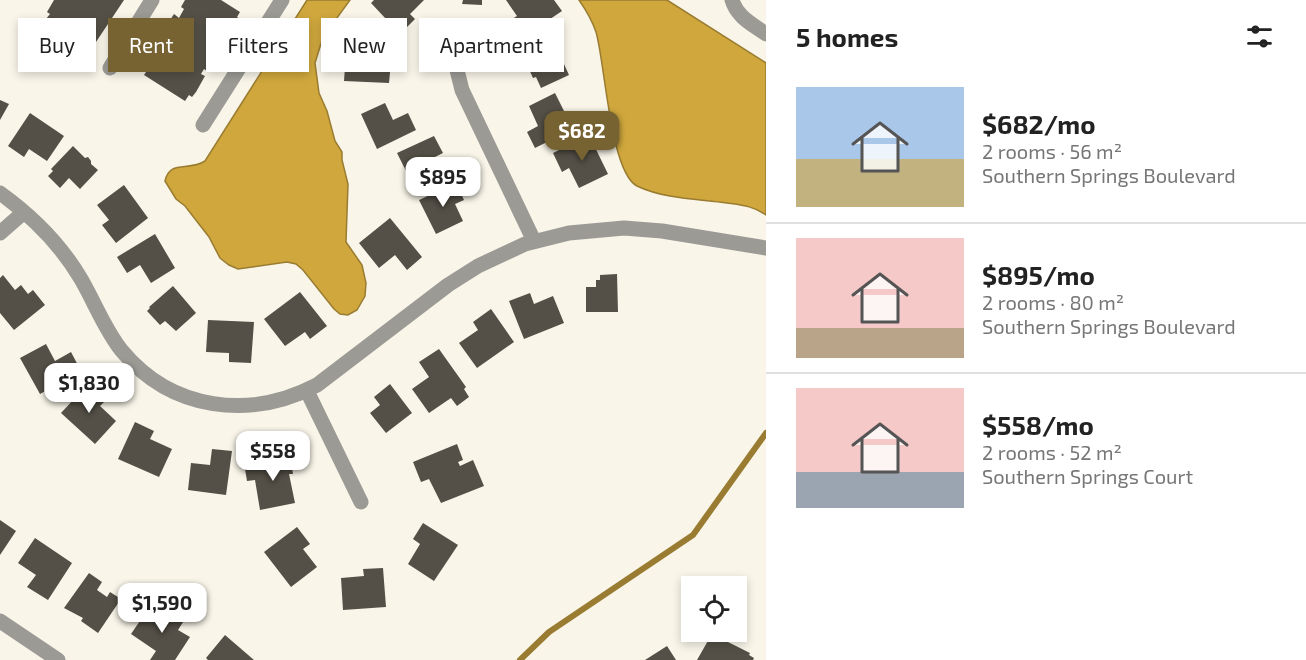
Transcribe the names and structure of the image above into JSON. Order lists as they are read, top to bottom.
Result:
{
  "page": {
    "heading": "5 homes",
    "chip": [
      "Buy",
      "Rent",
      "Filters",
      "New",
      "Apartment"
    ],
    "list": [
      {
        "name": "$682/mo",
        "note": "2 rooms · 56 m² · Southern Springs Boulevard"
      },
      {
        "name": "$895/mo",
        "note": "2 rooms · 80 m² · Southern Springs Boulevard"
      },
      {
        "name": "$558/mo",
        "note": "2 rooms · 52 m² · Southern Springs Court"
      }
    ],
    "price": [
      "$682",
      "$895",
      "$1,830",
      "$558",
      "$1,590"
    ]
  }
}
